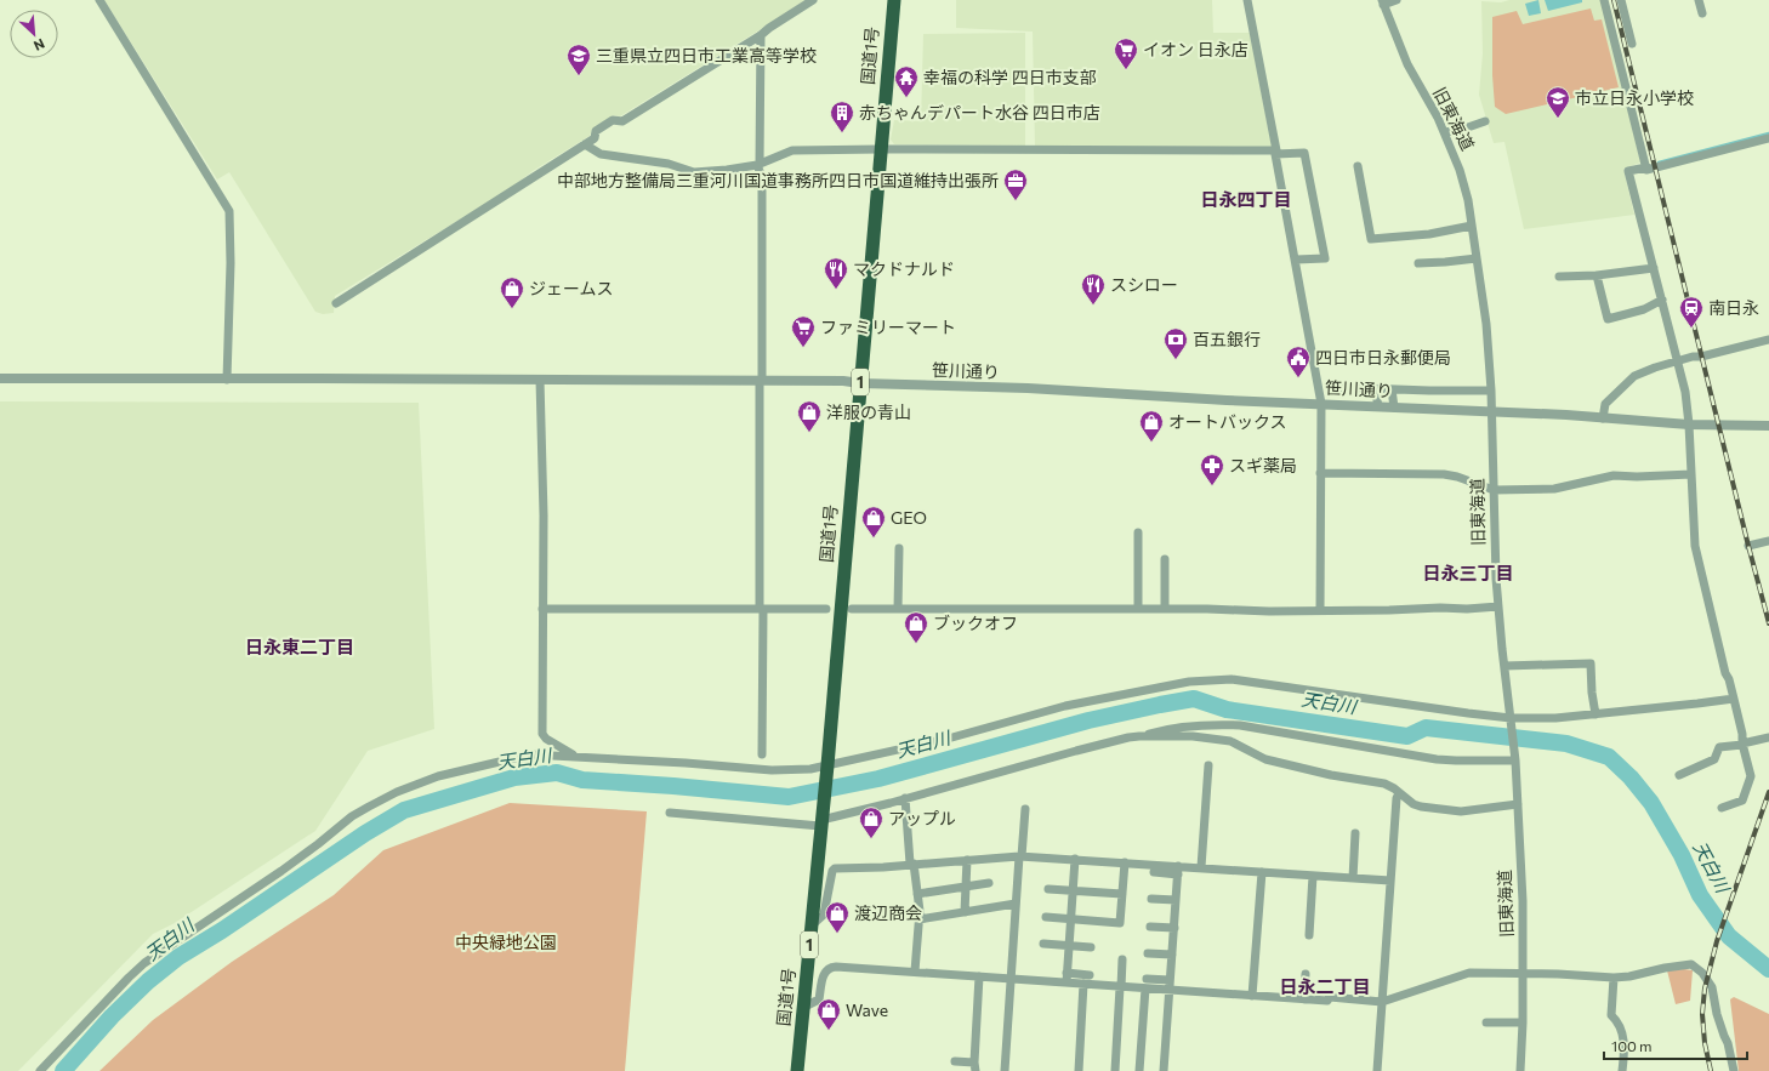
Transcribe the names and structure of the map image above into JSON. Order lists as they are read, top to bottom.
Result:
{
  "streets": {
    "highway": ["国道1号", "1"],
    "street": ["旧東海道", "笹川通り"]
  },
  "crossings": [
    ["国道1号", "笹川通り"],
    ["旧東海道", "笹川通り"]
  ],
  "districts": [
    "日永四丁目",
    "日永三丁目",
    "日永東二丁目",
    "日永二丁目"
  ],
  "water": ["天白川"],
  "parks": ["中央緑地公園"],
  "places": {
    "supermarket": ["イオン 日永店", "ファミリーマート"],
    "school or university": ["三重県立四日市工業高等学校", "市立日永小学校"],
    "temple": ["幸福の科学 四日市支部"],
    "building": ["赤ちゃんデパート水谷 四日市店"],
    "office": ["中部地方整備局三重河川国道事務所四日市国道維持出張所"],
    "restaurant": ["マクドナルド", "スシロー"],
    "shop": [
      "ジェームス",
      "洋服の青山",
      "オートバックス",
      "GEO",
      "ブックオフ",
      "アップル",
      "渡辺商会",
      "Wave"
    ],
    "station": ["南日永"],
    "bank": ["百五銀行"],
    "public building": ["四日市日永郵便局"],
    "pharmacy": ["スギ薬局"]
  },
  "scale_bar": "100 m",
  "north": "bottom right"
}
